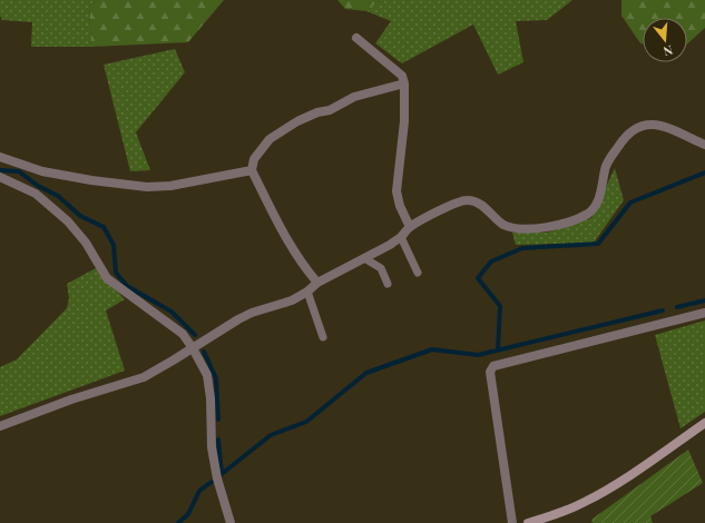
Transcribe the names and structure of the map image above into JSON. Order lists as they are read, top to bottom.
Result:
{
  "north": "bottom"
}
